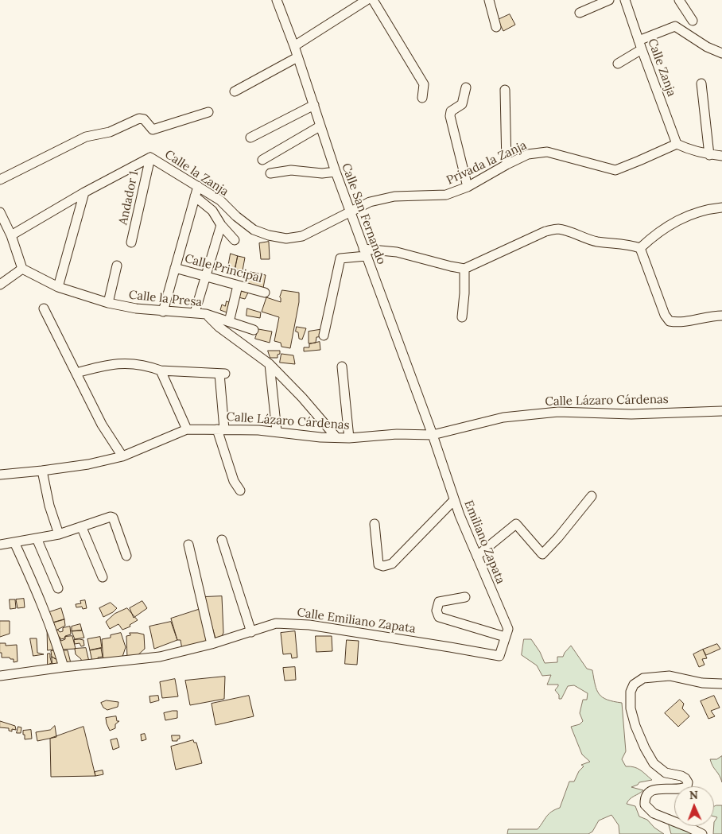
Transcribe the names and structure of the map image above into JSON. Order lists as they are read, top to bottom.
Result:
{
  "streets": {
    "street": [
      "Calle Zanja",
      "Privada la Zanja",
      "Calle la Zanja",
      "Andador 1",
      "Calle San Fernando",
      "Calle Principal",
      "Calle la Presa",
      "Calle Lázaro Cárdenas",
      "Emiliano Zapata",
      "Calle Emiliano Zapata"
    ]
  },
  "crossings": [
    ["Calle Zanja", "Privada la Zanja"],
    ["Privada la Zanja", "Calle la Zanja"],
    ["Privada la Zanja", "Calle San Fernando"],
    ["Calle la Zanja", "Andador 1"],
    ["Calle la Zanja", "Calle San Fernando"],
    ["Calle San Fernando", "Calle Lázaro Cárdenas"],
    ["Calle San Fernando", "Emiliano Zapata"],
    ["Calle la Presa", "Calle Lázaro Cárdenas"],
    ["Calle Lázaro Cárdenas", "Emiliano Zapata"],
    ["Emiliano Zapata", "Calle Emiliano Zapata"]
  ],
  "north": "top"
}
